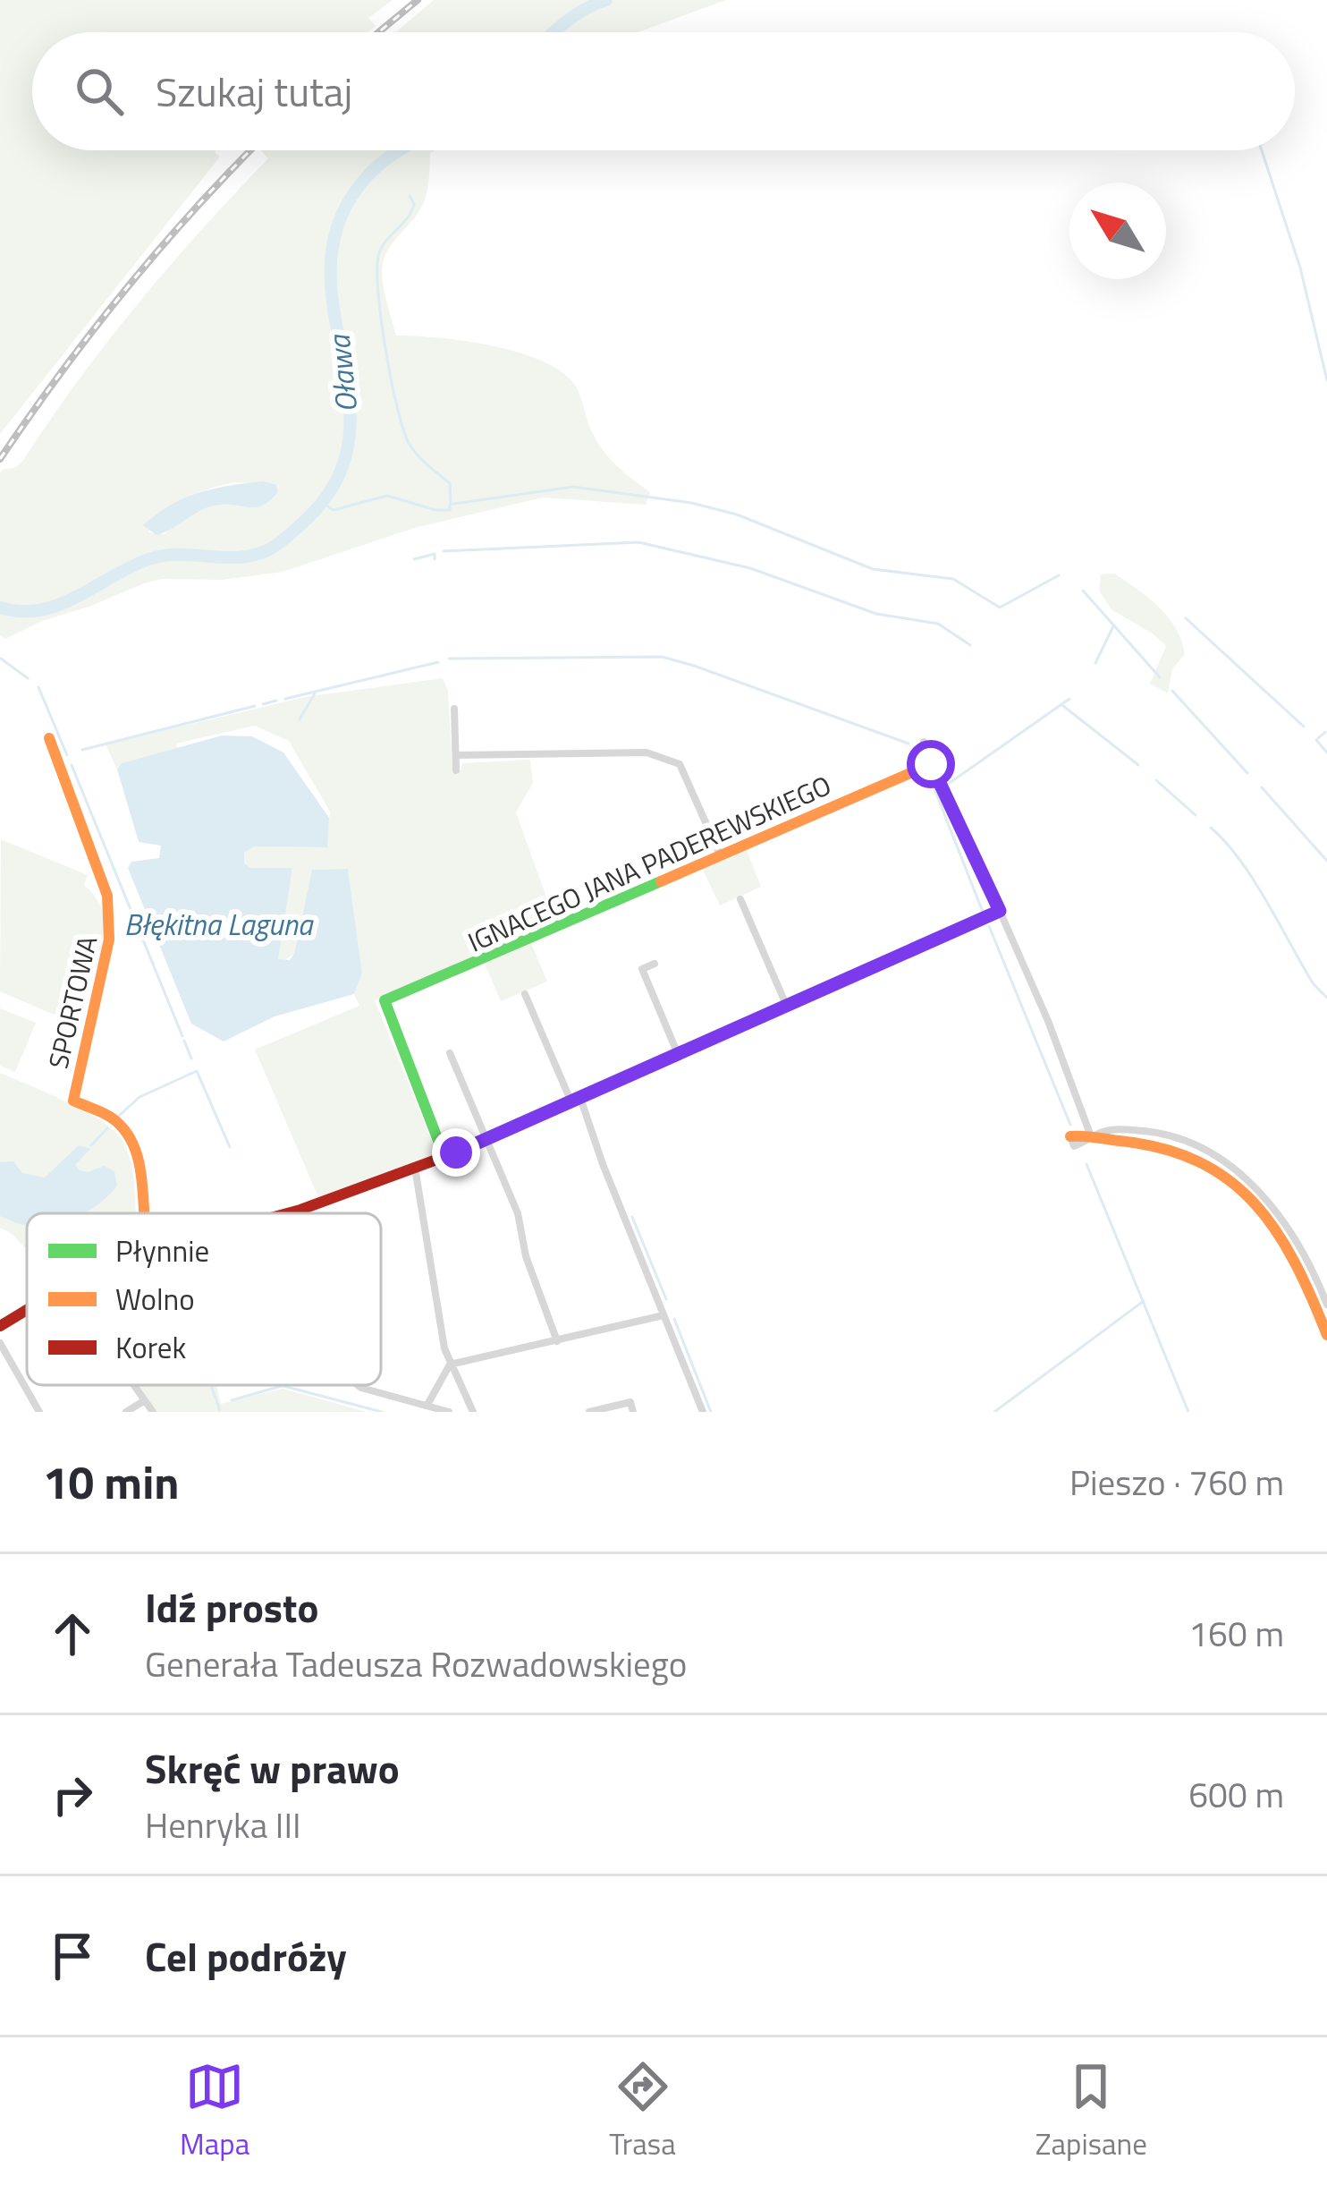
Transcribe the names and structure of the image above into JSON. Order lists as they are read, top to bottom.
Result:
{
  "streets": {
    "street": ["IGNACEGO JANA PADEREWSKIEGO", "SPORTOWA"]
  },
  "water": ["Oława", "Błękitna Laguna"],
  "legend": ["Płynnie", "Wolno", "Korek"],
  "north": "top left",
  "page": {
    "search": "Szukaj tutaj",
    "heading": ["10 min", "Pieszo · 760 m"],
    "list": [
      ["Idź prosto", "Generała Tadeusza Rozwadowskiego", "160 m"],
      ["Skręć w prawo", "Henryka III", "600 m"],
      "Cel podróży"
    ],
    "nav": ["Mapa", "Trasa", "Zapisane"]
  }
}
